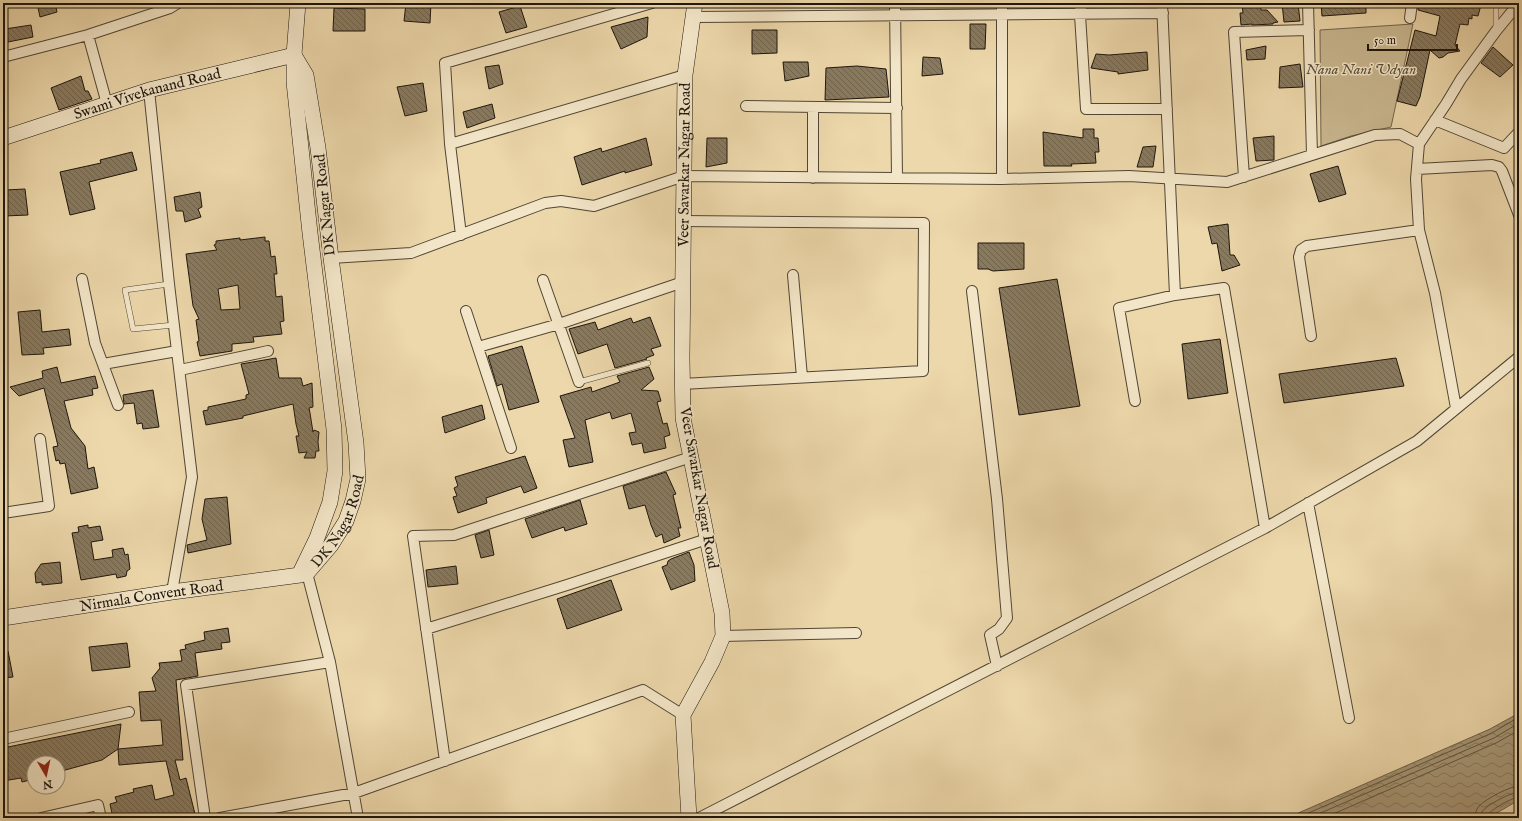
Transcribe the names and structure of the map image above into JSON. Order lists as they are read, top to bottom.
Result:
{
  "streets": {
    "main road": [
      "Swami Vivekanand Road",
      "Veer Savarkar Nagar Road",
      "DK Nagar Road",
      "Nirmala Convent Road"
    ]
  },
  "crossings": [
    ["Swami Vivekanand Road", "DK Nagar Road"],
    ["DK Nagar Road", "Nirmala Convent Road"]
  ],
  "parks": ["Nana Nani Udyan"],
  "scale_bar": "50 m",
  "north": "bottom"
}
